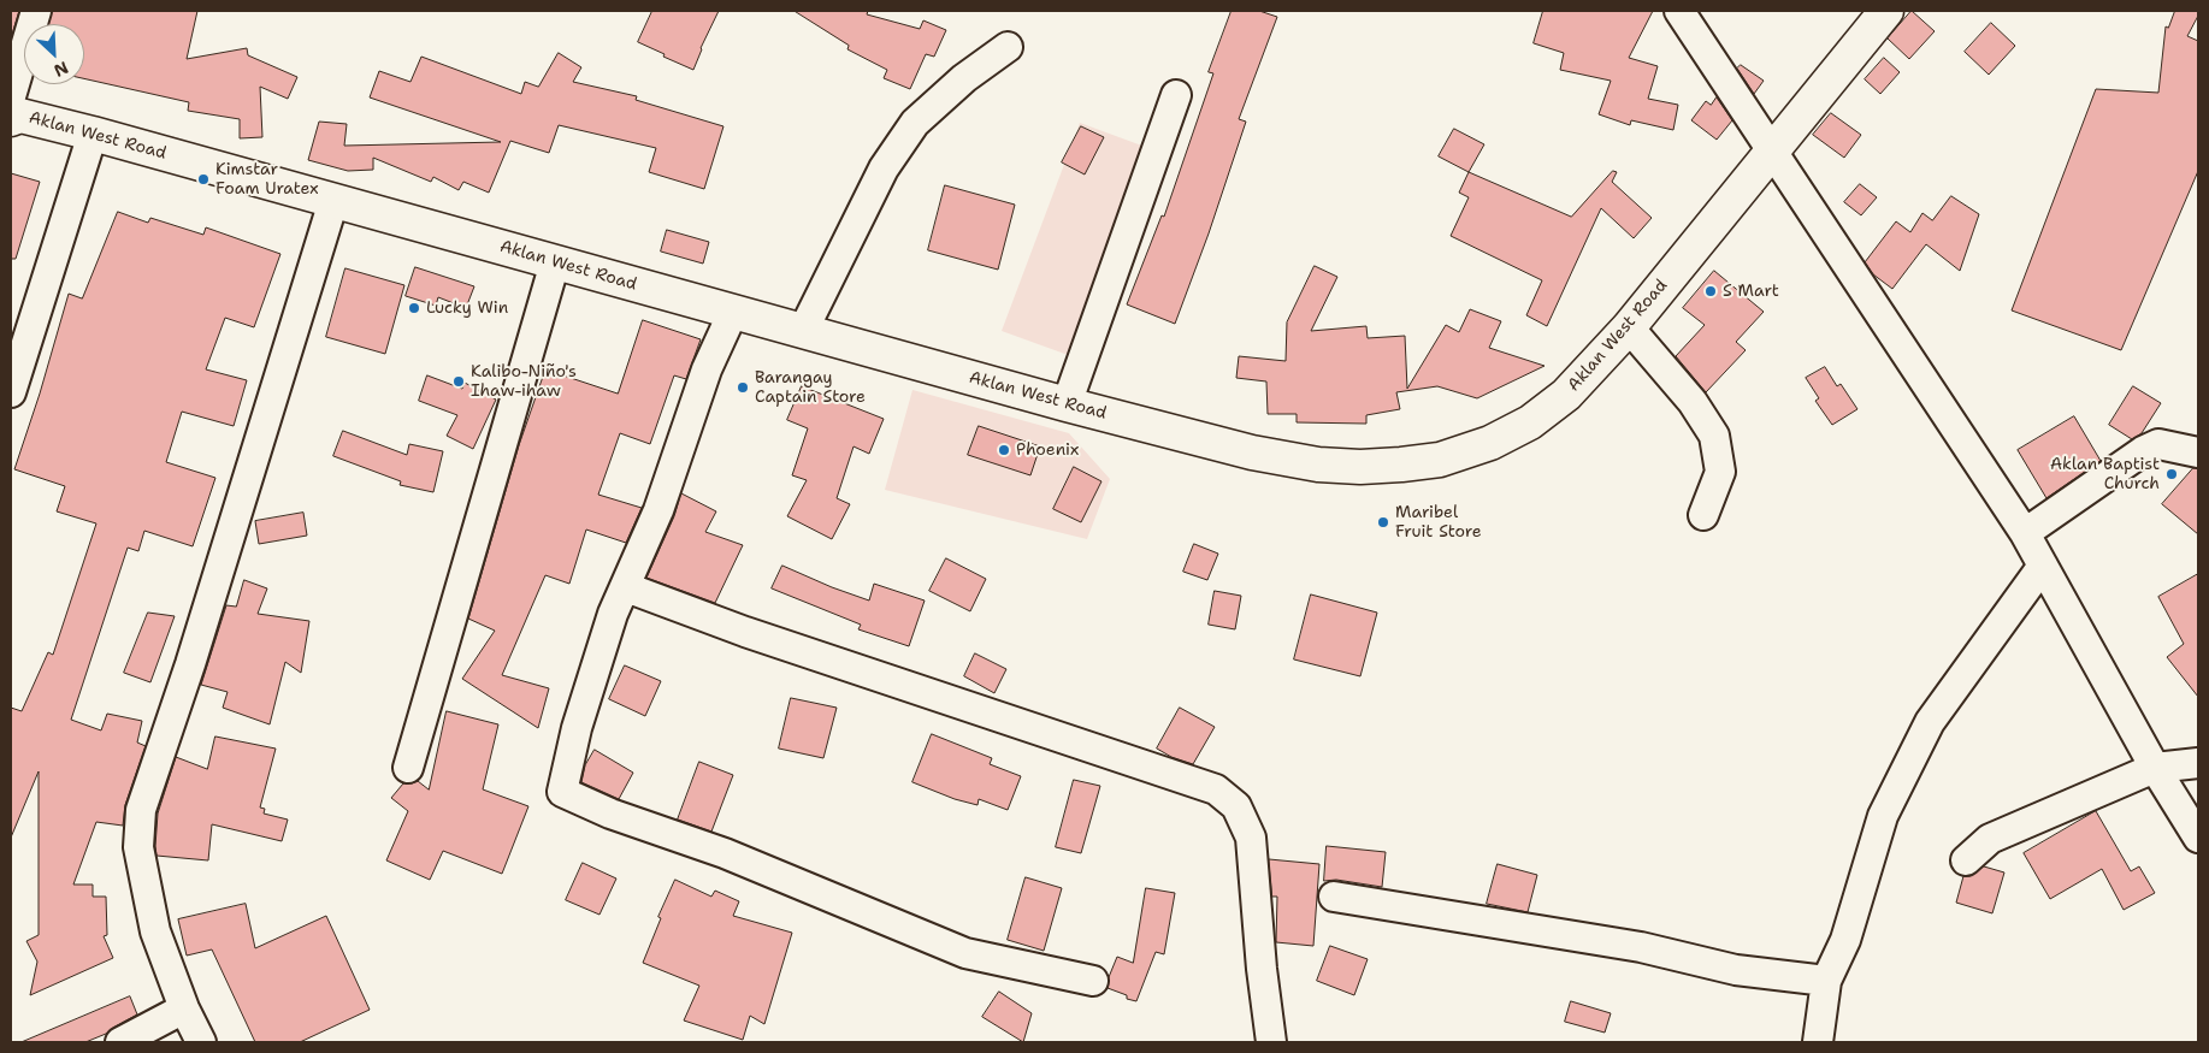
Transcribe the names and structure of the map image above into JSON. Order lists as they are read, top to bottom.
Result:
{
  "streets": {
    "main road": ["Aklan West Road"]
  },
  "places": [
    "Kimstar Foam Uratex",
    "S Mart",
    "Lucky Win",
    "Kalibo-Niño's Ihaw-ihaw",
    "Barangay Captain Store",
    "Phoenix",
    "Aklan Baptist Church",
    "Maribel Fruit Store"
  ],
  "north": "bottom right"
}
